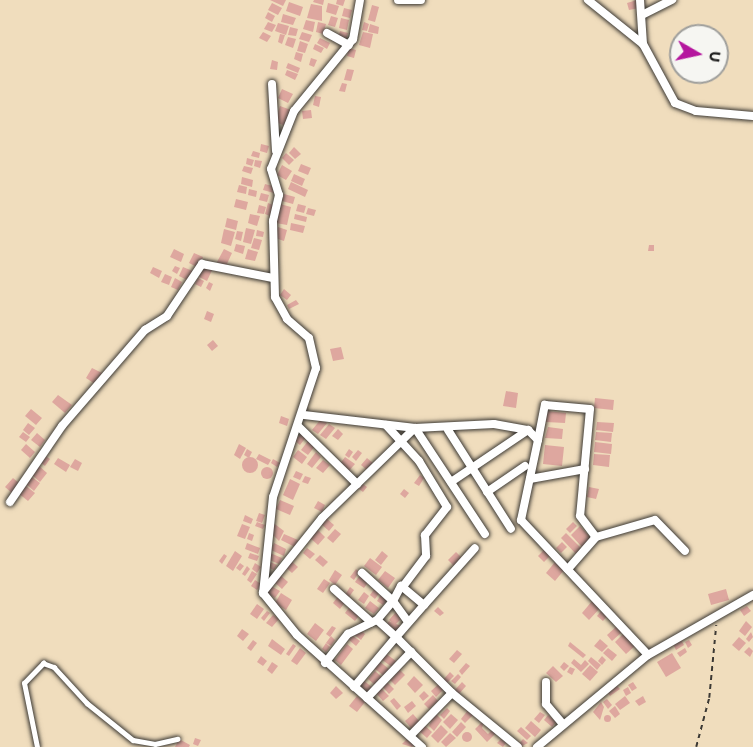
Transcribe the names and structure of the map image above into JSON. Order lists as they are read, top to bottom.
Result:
{
  "north": "right"
}
